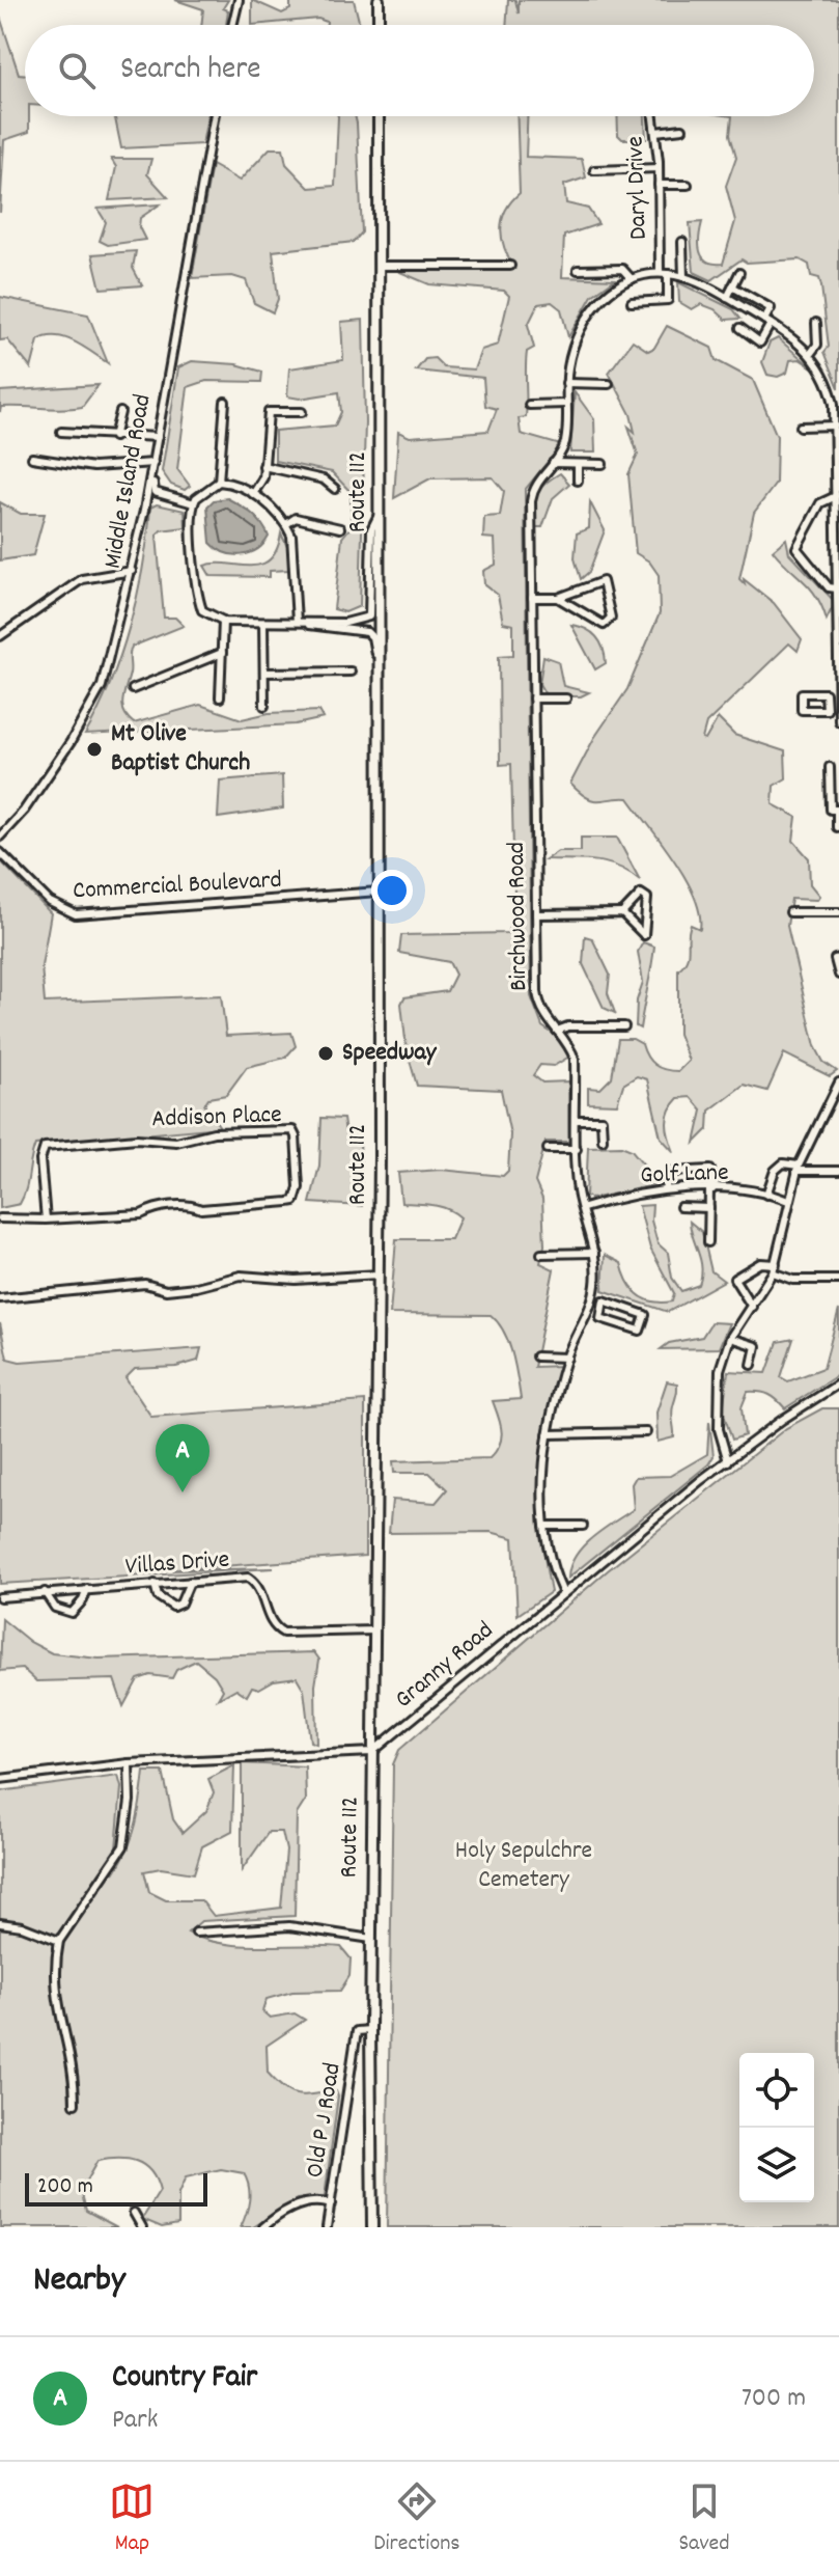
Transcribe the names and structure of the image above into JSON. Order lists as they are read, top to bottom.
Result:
{
  "streets": {
    "main road": ["Route 112"],
    "street": [
      "Daryl Drive",
      "Middle Island Road",
      "Commercial Boulevard",
      "Birchwood Road",
      "Addison Place",
      "Golf Lane",
      "Villas Drive",
      "Granny Road",
      "Old P J Road"
    ]
  },
  "crossings": [
    ["Daryl Drive", "Birchwood Road"],
    ["Route 112", "Commercial Boulevard"],
    ["Route 112", "Villas Drive"],
    ["Route 112", "Granny Road"],
    ["Route 112", "Old P J Road"],
    ["Birchwood Road", "Golf Lane"],
    ["Birchwood Road", "Granny Road"]
  ],
  "parks": ["Holy Sepulchre Cemetery"],
  "places": ["Mt Olive Baptist Church", "Speedway"],
  "scale_bar": "200 m",
  "page": {
    "search": "Search here",
    "pins": "A",
    "scale": "200 m",
    "heading": "Nearby",
    "list": [
      {
        "mark": "A",
        "name": "Country Fair",
        "note": "Park",
        "value": "700 m"
      }
    ],
    "nav": ["Map", "Directions", "Saved"]
  }
}
